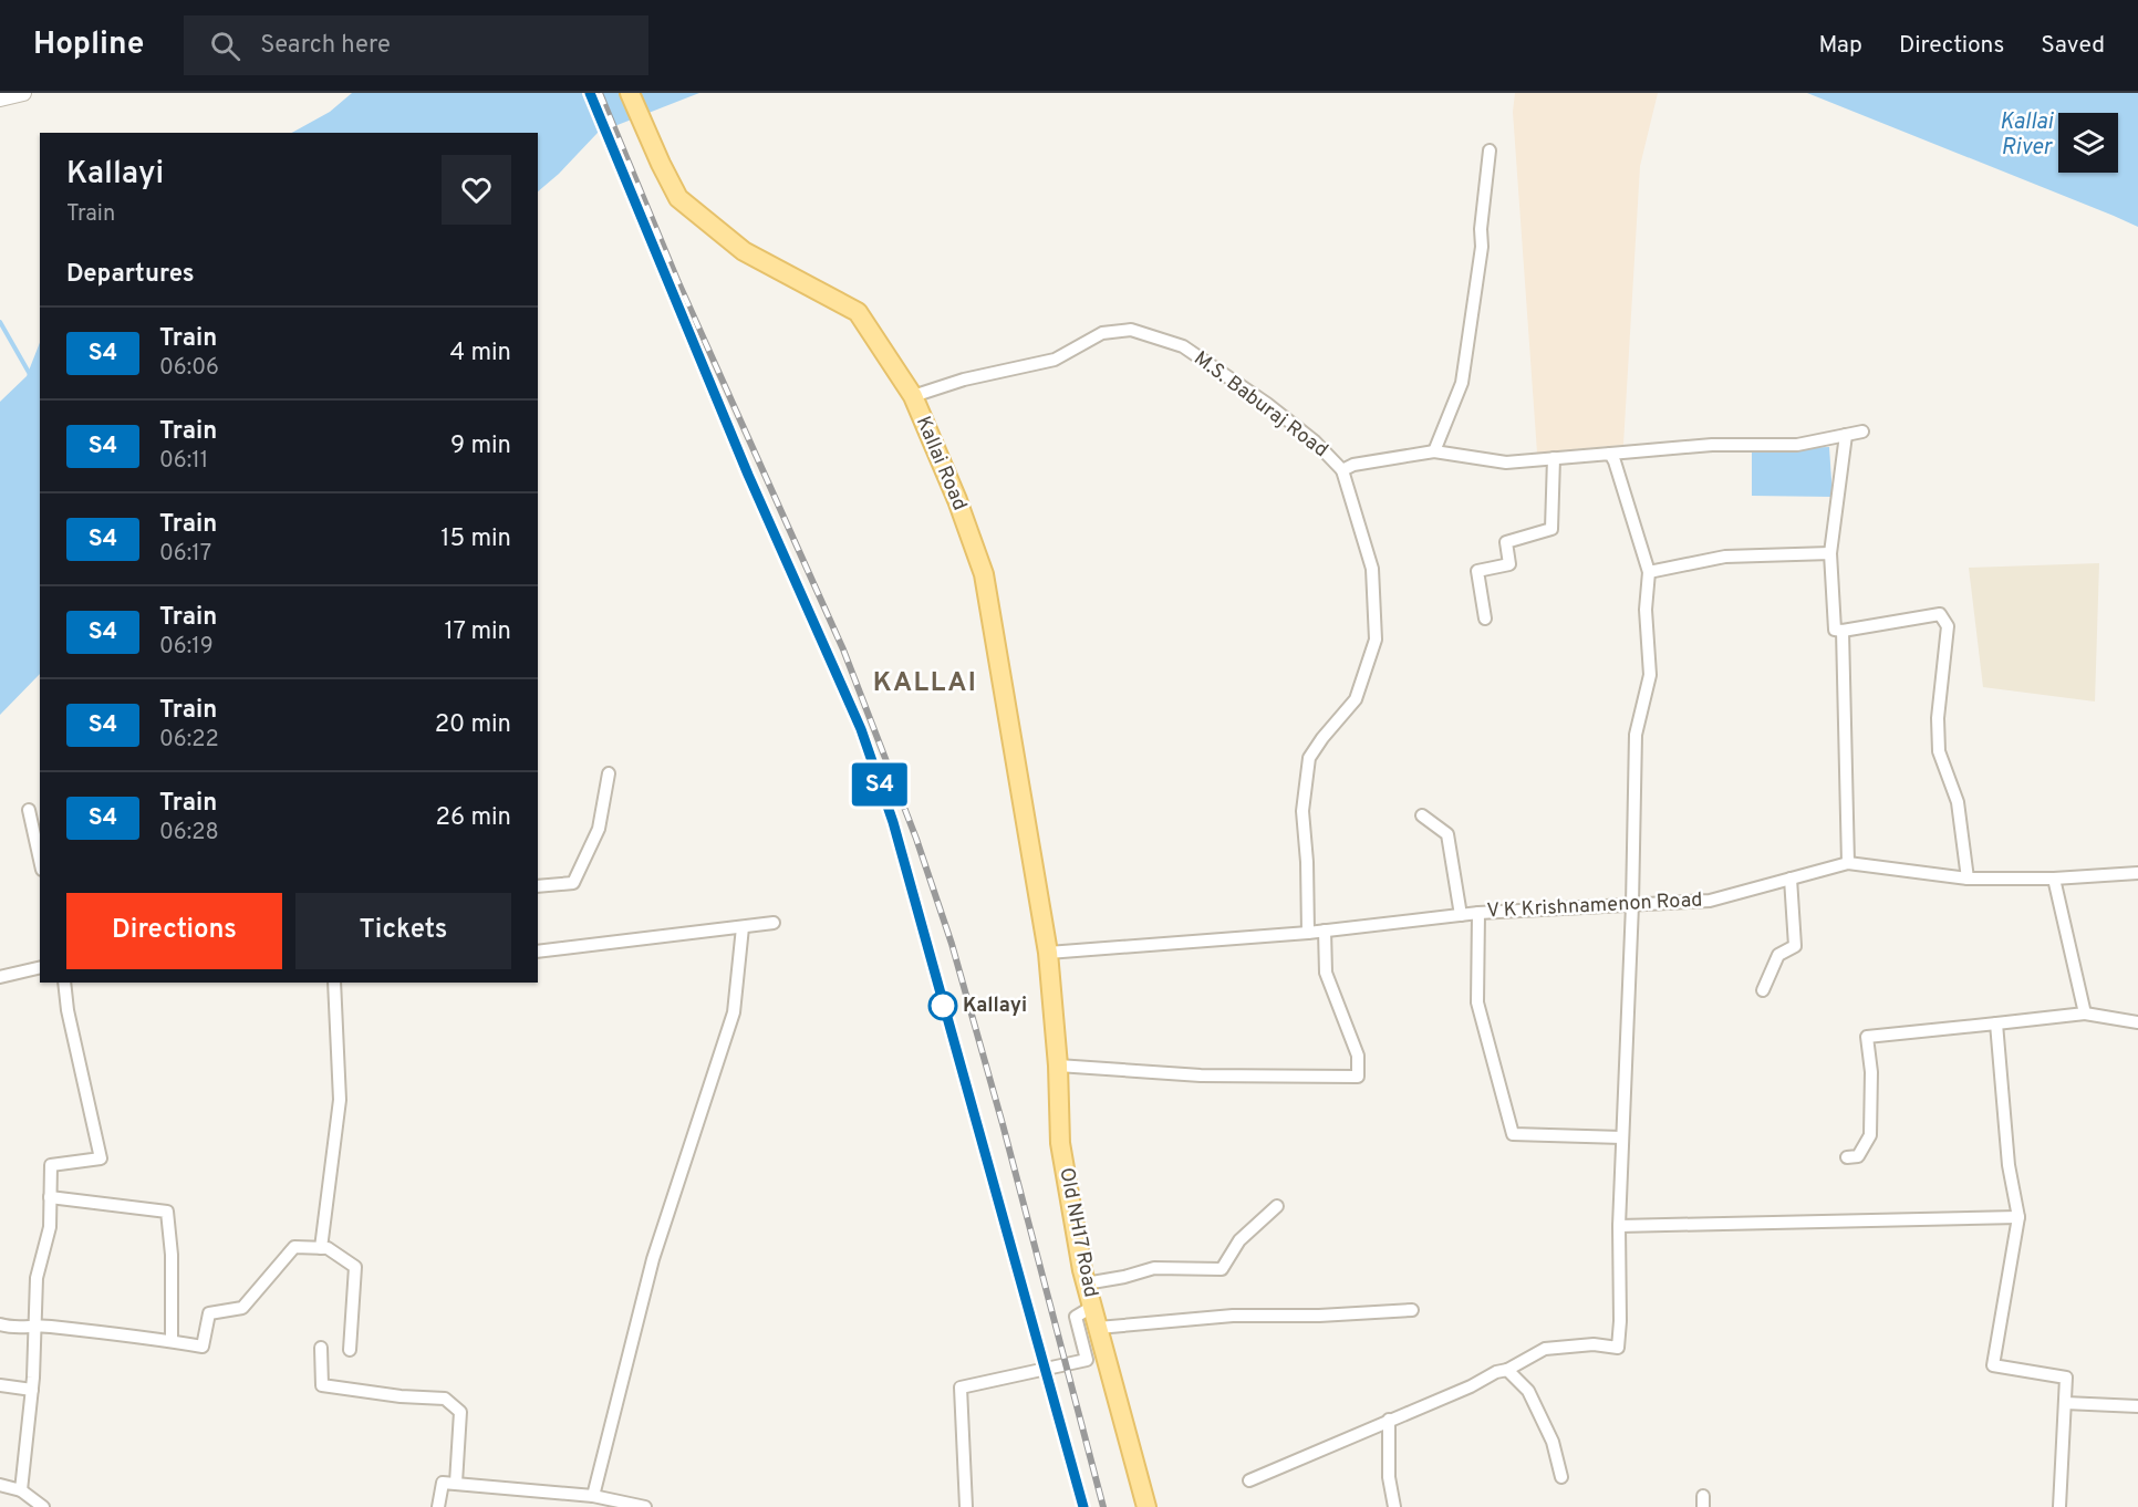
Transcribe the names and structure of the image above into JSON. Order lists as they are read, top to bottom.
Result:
{
  "streets": {
    "main road": ["Kallai Road", "Old NH17 Road"],
    "street": ["M.S. Baburaj Road", "V K Krishnamenon Road"]
  },
  "crossings": [
    ["M.S. Baburaj Road", "Kallai Road"],
    ["Kallai Road", "V K Krishnamenon Road"],
    ["Kallai Road", "Old NH17 Road"],
    ["V K Krishnamenon Road", "Old NH17 Road"]
  ],
  "districts": ["KALLAI"],
  "water": ["Kallai River"],
  "places": ["Kallayi"],
  "page": {
    "header": "Hopline",
    "search": "Search here",
    "nav": ["Map", "Directions", "Saved"],
    "on_map": "S4",
    "heading": [
      ["Kallayi", "Train"],
      "Departures"
    ],
    "list": [
      {
        "mark": "S4",
        "name": "Train",
        "note": "06:06",
        "value": "4 min"
      },
      {
        "mark": "S4",
        "name": "Train",
        "note": "06:11",
        "value": "9 min"
      },
      {
        "mark": "S4",
        "name": "Train",
        "note": "06:17",
        "value": "15 min"
      },
      {
        "mark": "S4",
        "name": "Train",
        "note": "06:19",
        "value": "17 min"
      },
      {
        "mark": "S4",
        "name": "Train",
        "note": "06:22",
        "value": "20 min"
      },
      {
        "mark": "S4",
        "name": "Train",
        "note": "06:28",
        "value": "26 min"
      }
    ],
    "buttons": ["Directions", "Tickets"]
  }
}
